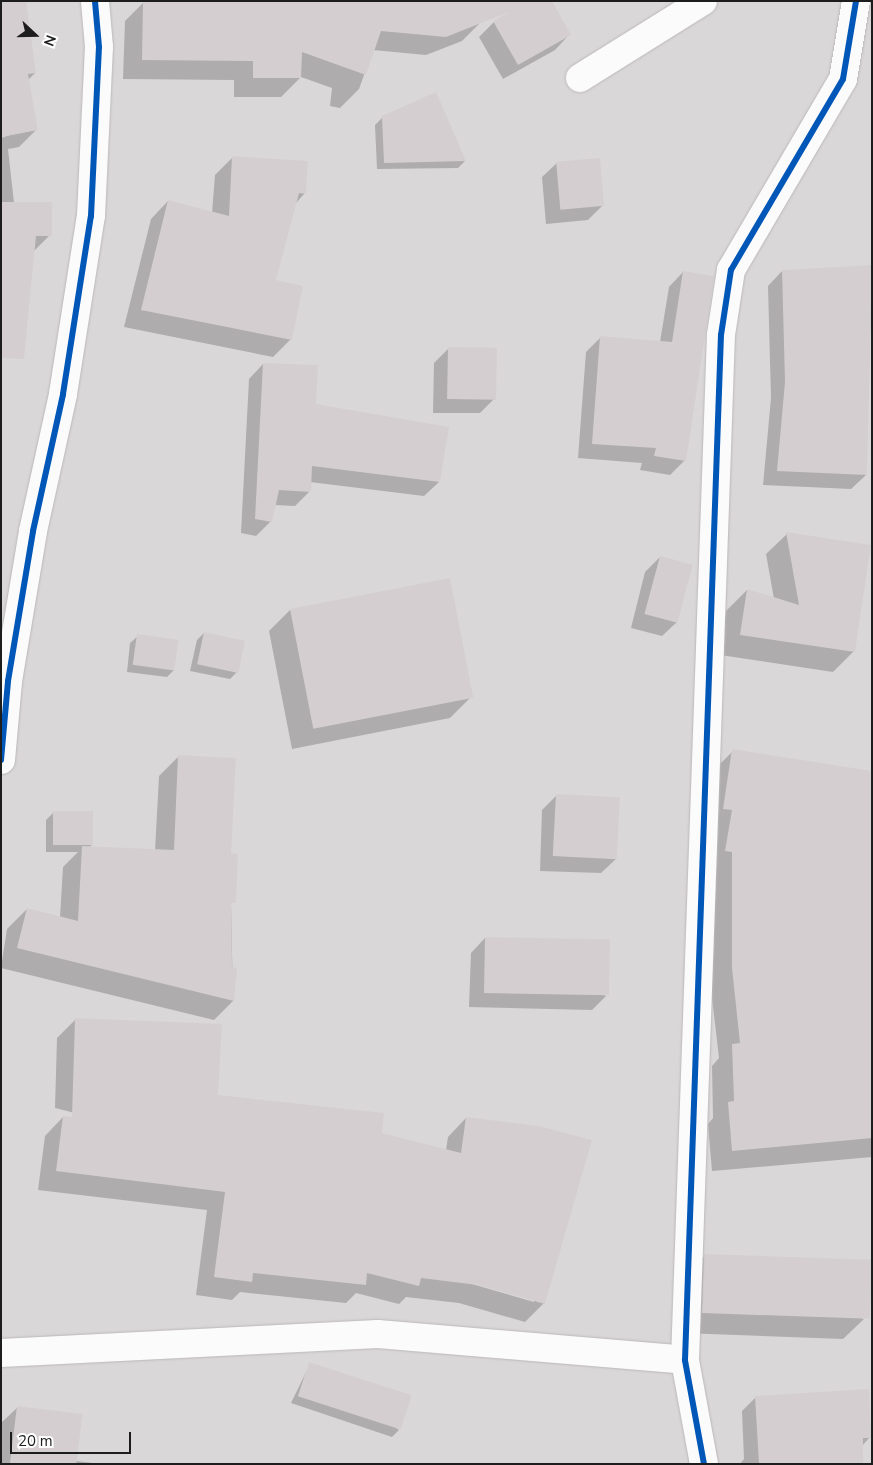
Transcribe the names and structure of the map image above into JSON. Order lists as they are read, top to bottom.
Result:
{
  "scale_bar": "20 m",
  "north": "right"
}
